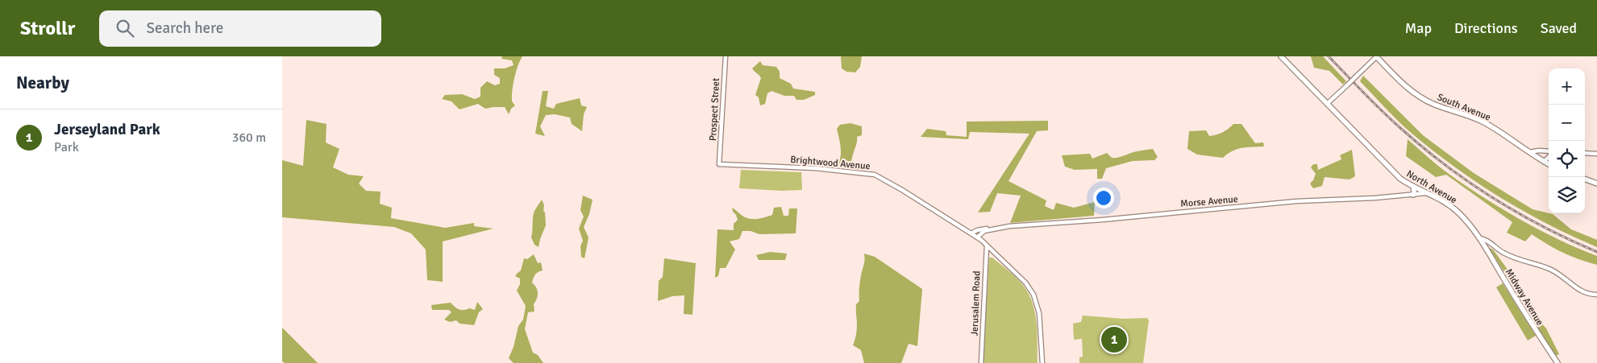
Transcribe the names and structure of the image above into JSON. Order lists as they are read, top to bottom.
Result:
{
  "streets": {
    "main road": ["South Avenue", "North Avenue", "Midway Avenue"],
    "street": [
      "Prospect Street",
      "Brightwood Avenue",
      "Morse Avenue",
      "Jerusalem Road"
    ]
  },
  "crossings": [
    ["Prospect Street", "Brightwood Avenue"],
    ["Brightwood Avenue", "Morse Avenue"],
    ["Brightwood Avenue", "Jerusalem Road"],
    ["North Avenue", "Morse Avenue"],
    ["North Avenue", "Midway Avenue"]
  ],
  "page": {
    "header": "Strollr",
    "search": "Search here",
    "nav": ["Map", "Directions", "Saved"],
    "heading": "Nearby",
    "map_buttons": ["+", "−"],
    "list": [
      {
        "mark": "1",
        "name": "Jerseyland Park",
        "note": "Park",
        "value": "360 m"
      }
    ],
    "pins": "1"
  }
}
